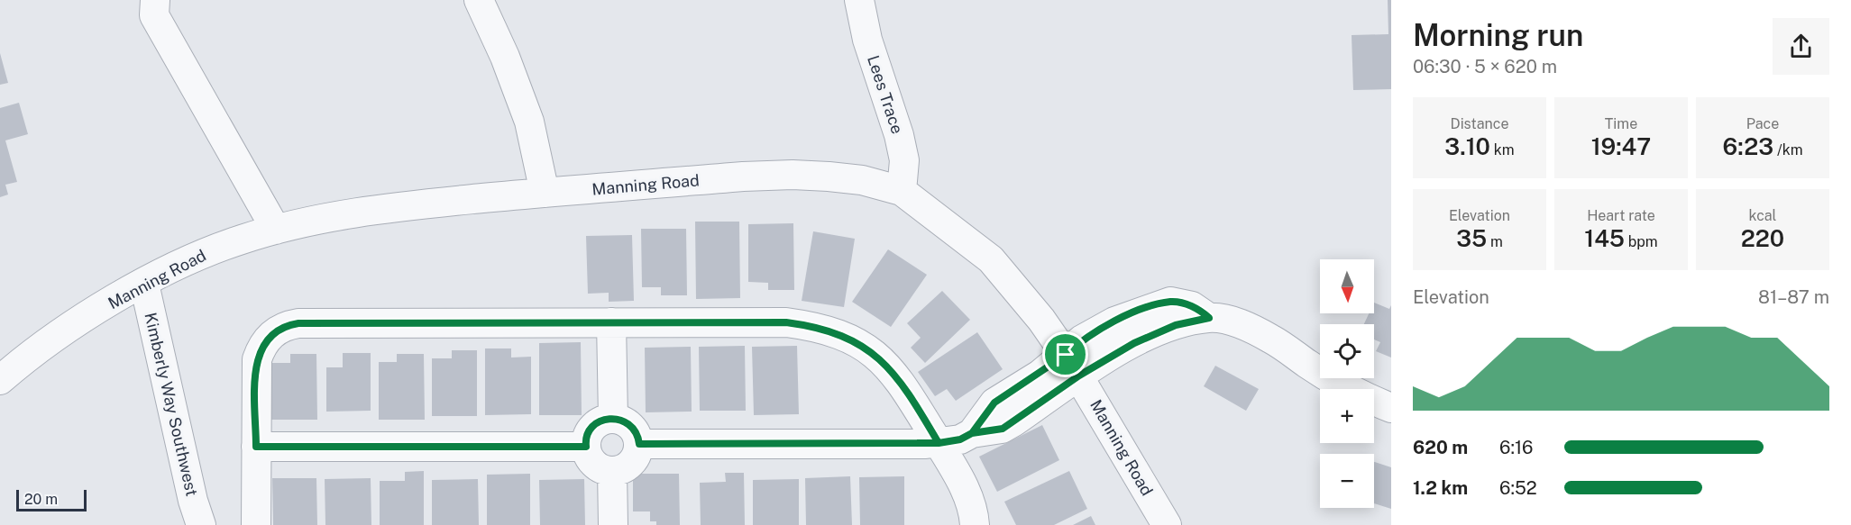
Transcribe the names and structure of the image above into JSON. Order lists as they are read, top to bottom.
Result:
{
  "streets": {
    "street": ["Lees Trace", "Manning Road", "Kimberly Way Southwest"]
  },
  "crossings": [
    ["Lees Trace", "Manning Road"],
    ["Manning Road", "Kimberly Way Southwest"]
  ],
  "scale_bar": "20 m",
  "north": "bottom",
  "page": {
    "heading": ["Morning run", "06:30 · 5 × 620 m"],
    "stats": [
      ["Distance", "3.10 km"],
      ["Time", "19:47"],
      ["Pace", "6:23 /km"],
      ["Elevation", "35 m"],
      ["Heart rate", "145 bpm"],
      ["kcal", "220"]
    ],
    "map_buttons": ["+", "−"],
    "chart": ["Elevation", "81–87 m"],
    "list": [
      {
        "name": "620 m",
        "note": "6:16"
      },
      {
        "name": "1.2 km",
        "note": "6:52"
      }
    ],
    "scale": "20 m"
  }
}
